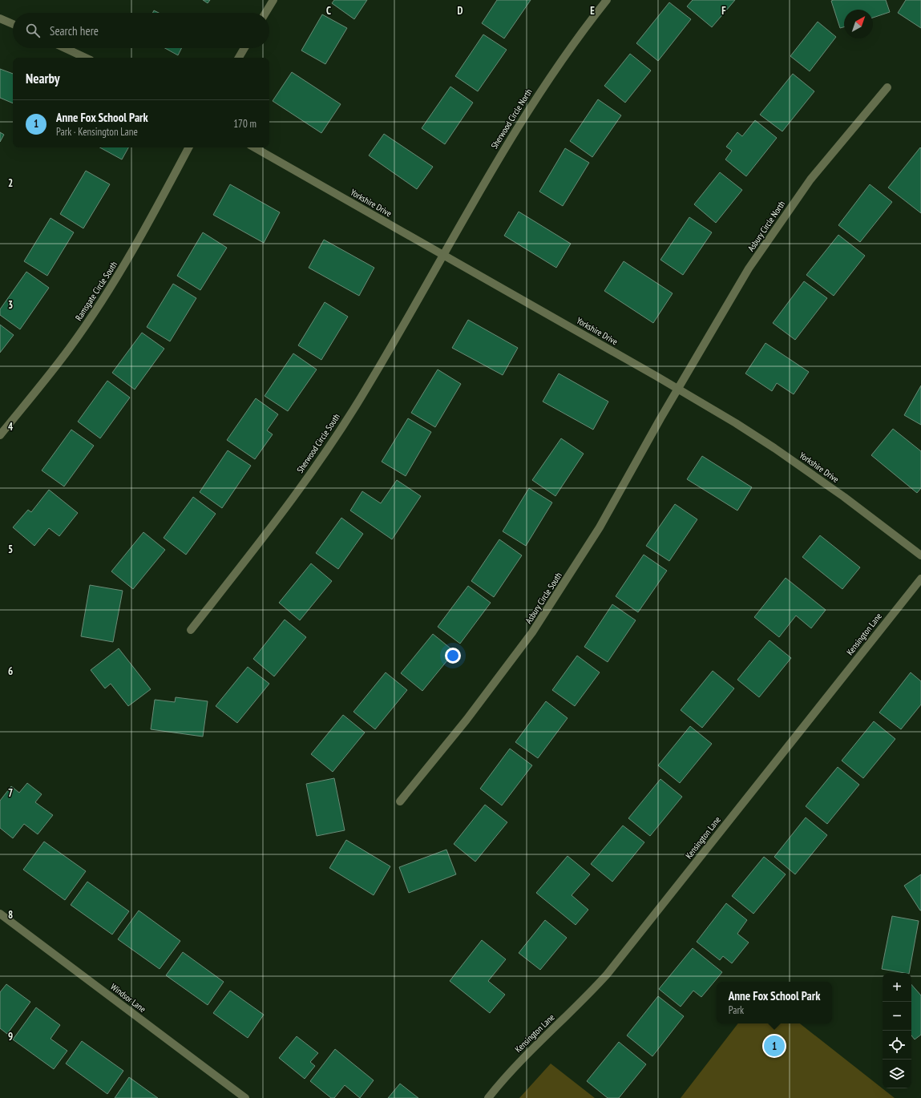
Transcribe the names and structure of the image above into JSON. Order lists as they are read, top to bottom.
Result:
{
  "streets": {
    "street": [
      "Sherwood Circle North",
      "Yorkshire Drive",
      "Asbury Circle North",
      "Ramsgate Circle South",
      "Sherwood Circle South",
      "Asbury Circle South",
      "Kensington Lane",
      "Windsor Lane"
    ]
  },
  "crossings": [
    ["Sherwood Circle North", "Yorkshire Drive"],
    ["Sherwood Circle North", "Sherwood Circle South"],
    ["Yorkshire Drive", "Asbury Circle North"],
    ["Yorkshire Drive", "Sherwood Circle South"],
    ["Yorkshire Drive", "Asbury Circle South"],
    ["Asbury Circle North", "Asbury Circle South"]
  ],
  "north": "top right",
  "page": {
    "search": "Search here",
    "heading": "Nearby",
    "list": [
      {
        "mark": "1",
        "name": "Anne Fox School Park",
        "note": "Park · Kensington Lane",
        "value": "170 m"
      }
    ],
    "map_buttons": ["+", "−"],
    "popup": ["Anne Fox School Park", "Park"],
    "pins": "1"
  },
  "grid": {
    "columns": [
      "C",
      "D",
      "E",
      "F"
    ],
    "rows": [
      "2",
      "3",
      "4",
      "5",
      "6",
      "7",
      "8",
      "9"
    ]
  }
}
